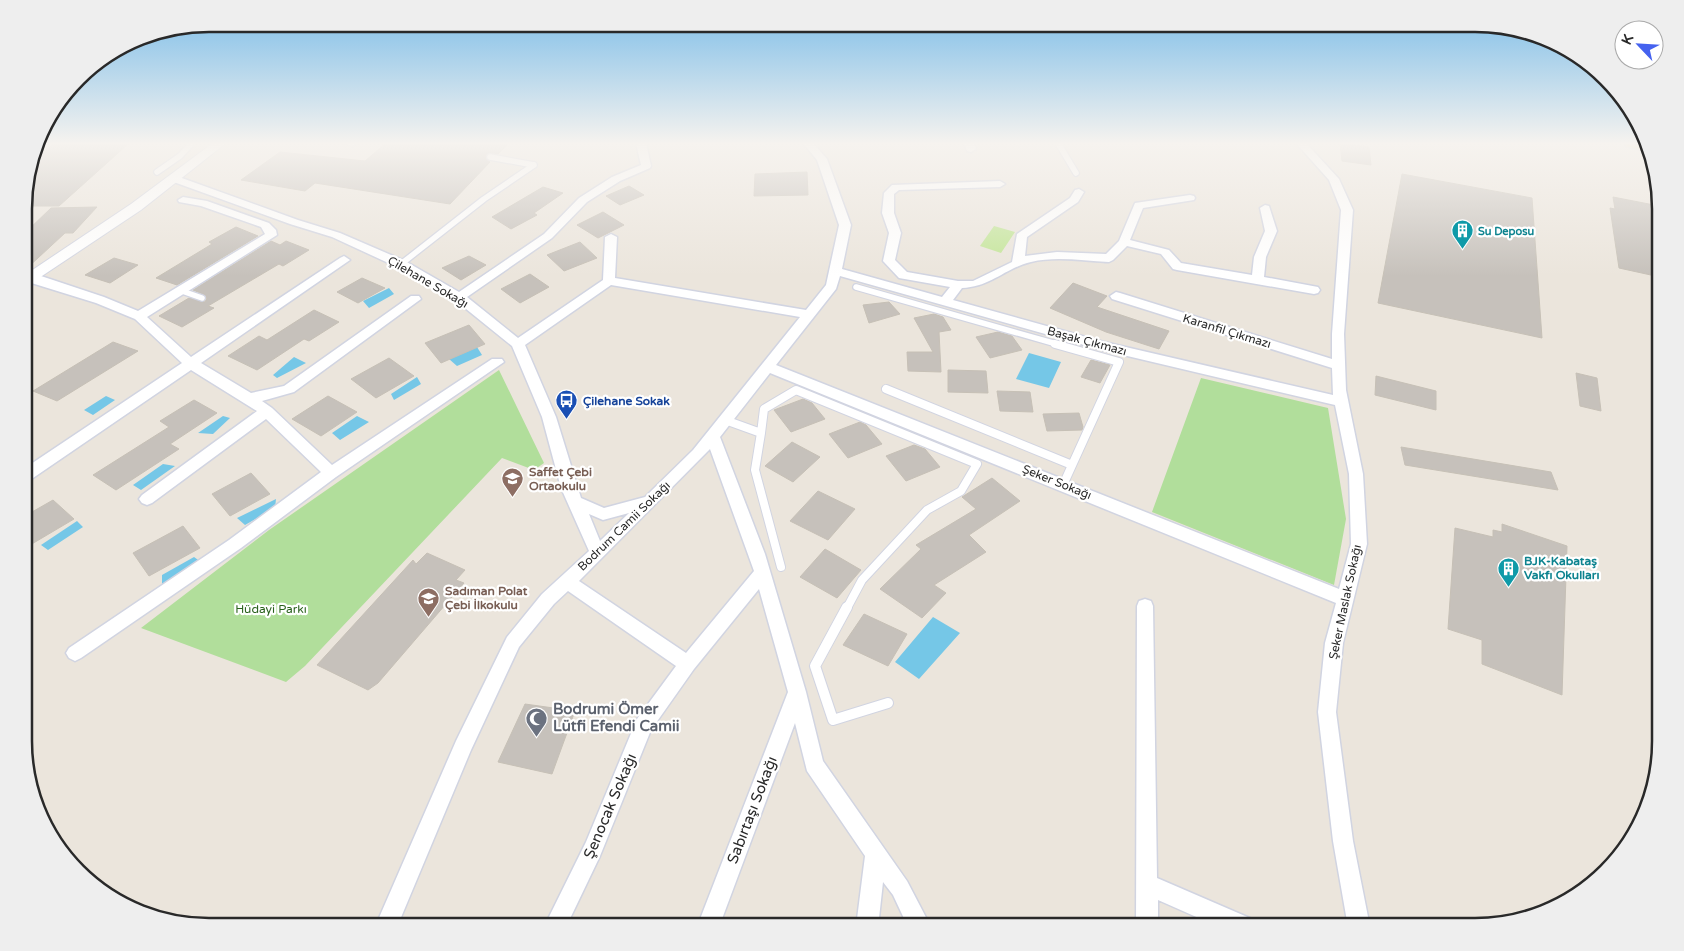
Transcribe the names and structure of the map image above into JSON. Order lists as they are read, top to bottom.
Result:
{
  "streets": {
    "street": [
      "Çilehane Sokağı",
      "Karanfil Çıkmazı",
      "Başak Çıkmazı",
      "Şeker Sokağı",
      "Bodrum Camii Sokağı",
      "Şeker Maslak Sokağı",
      "Şenocak Sokağı",
      "Sabırtaşı Sokağı"
    ]
  },
  "crossings": [
    ["Çilehane Sokağı", "Bodrum Camii Sokağı"],
    ["Karanfil Çıkmazı", "Şeker Maslak Sokağı"],
    ["Başak Çıkmazı", "Bodrum Camii Sokağı"],
    ["Başak Çıkmazı", "Şeker Maslak Sokağı"],
    ["Şeker Sokağı", "Bodrum Camii Sokağı"],
    ["Şeker Sokağı", "Şeker Maslak Sokağı"]
  ],
  "parks": ["Hüdayi Parkı"],
  "places": {
    "building": ["Su Deposu", "BJK-Kabataş Vakfı Okulları"],
    "bus stop": ["Çilehane Sokak"],
    "school or university": ["Saffet Çebi Ortaokulu", "Sadıman Polat Çebi İlkokulu"],
    "mosque": ["Bodrumi Ömer Lütfi Efendi Camii"]
  },
  "north": "top left"
}
